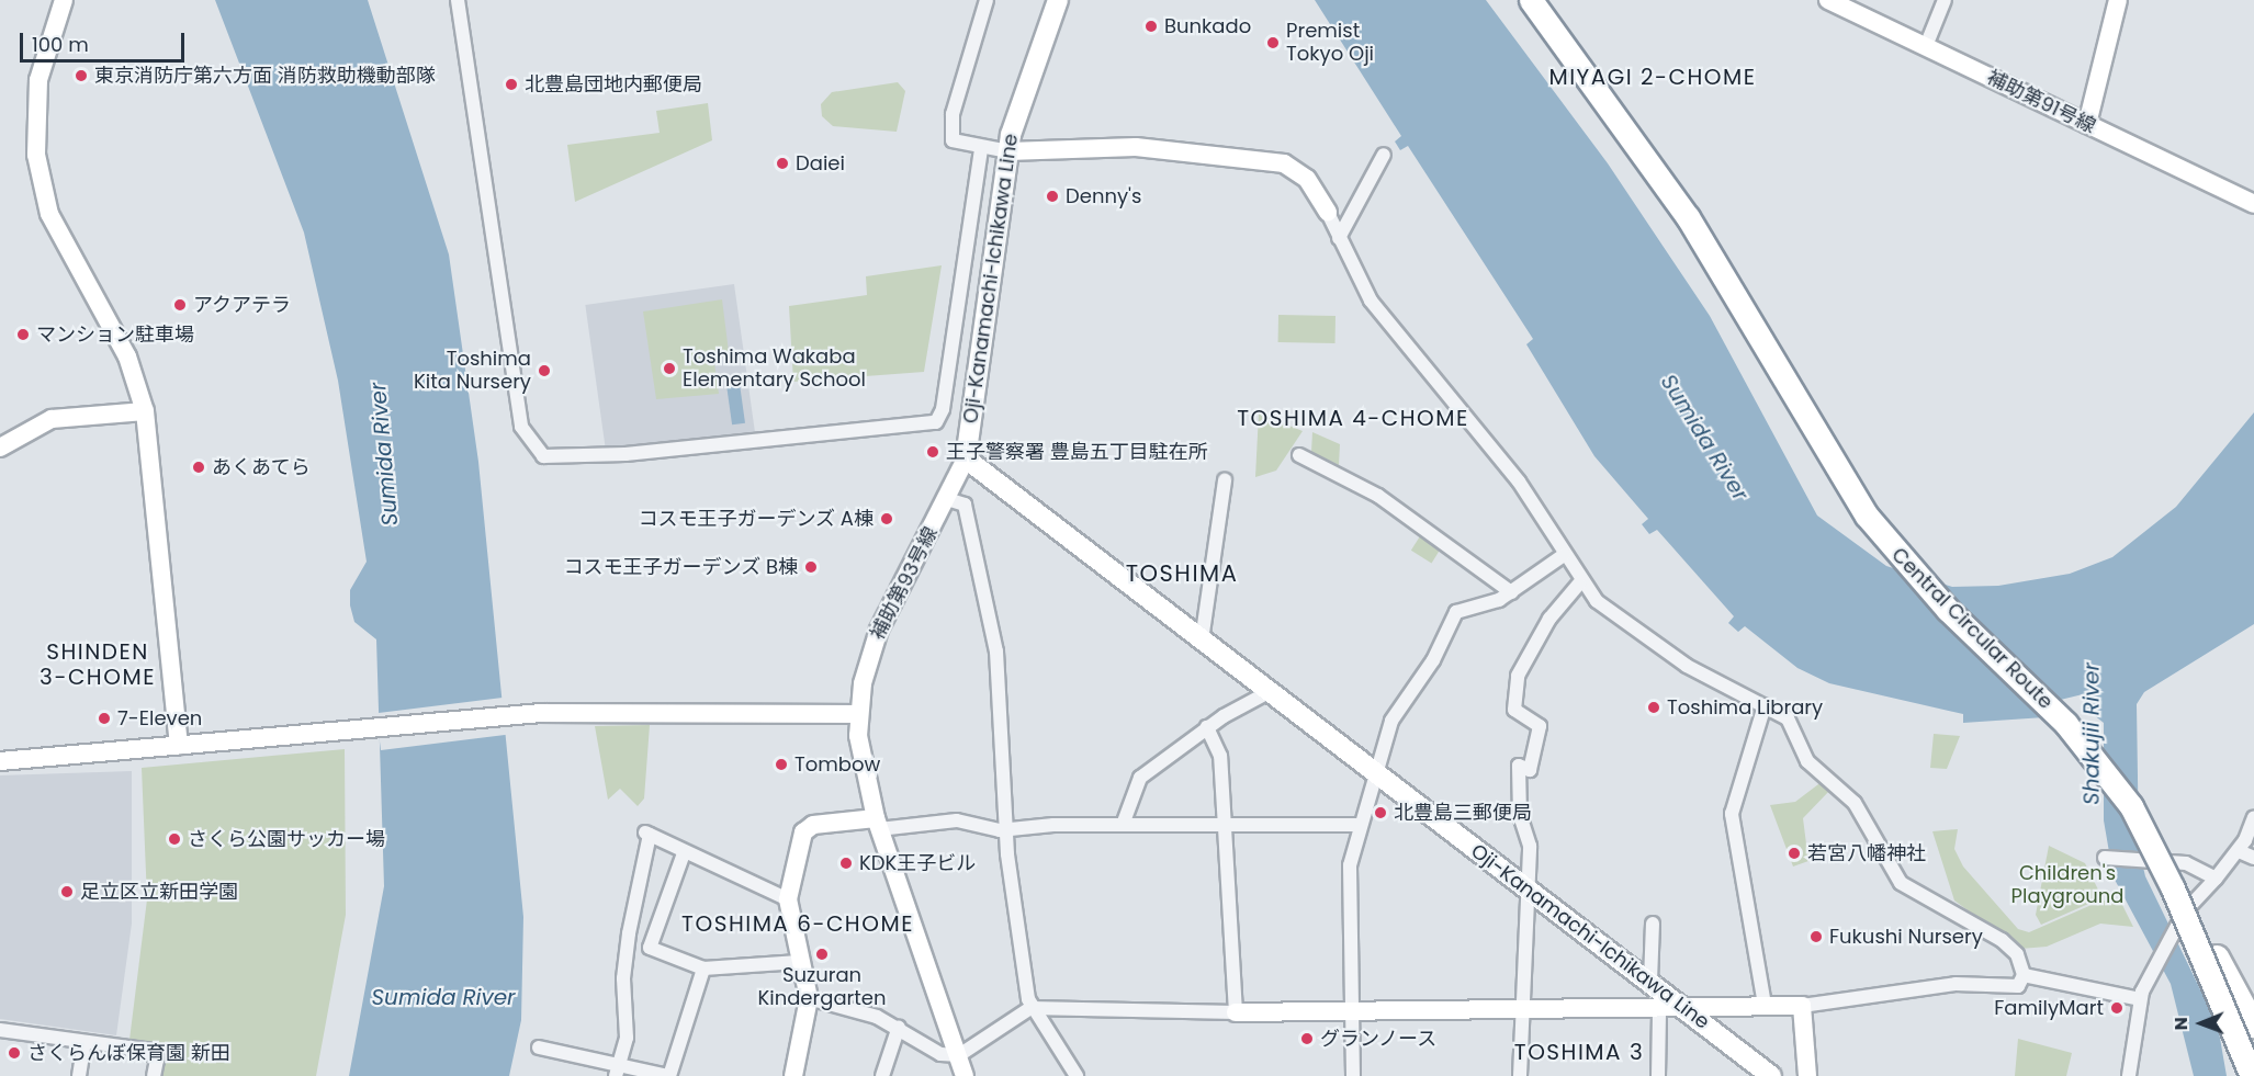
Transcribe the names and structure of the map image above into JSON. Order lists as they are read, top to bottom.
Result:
{
  "streets": {
    "highway": ["Central Circular Route"],
    "main road": ["Oji-Kanamachi-Ichikawa Line"],
    "street": ["補助第91号線", "補助第93号線"]
  },
  "crossings": [
    ["Oji-Kanamachi-Ichikawa Line", "補助第93号線"]
  ],
  "districts": [
    "MIYAGI 2-CHOME",
    "TOSHIMA 4-CHOME",
    "TOSHIMA",
    "SHINDEN 3-CHOME",
    "TOSHIMA 6-CHOME",
    "TOSHIMA 3"
  ],
  "water": ["Sumida River", "Shakujii River"],
  "parks": ["Children's Playground"],
  "places": [
    "Bunkado",
    "Premist Tokyo Oji",
    "東京消防庁第六方面 消防救助機動部隊",
    "北豊島団地内郵便局",
    "Daiei",
    "Denny's",
    "アクアテラ",
    "マンション駐車場",
    "Toshima Wakaba Elementary School",
    "Toshima Kita Nursery",
    "王子警察署 豊島五丁目駐在所",
    "あくあてら",
    "コスモ王子ガーデンズ A棟",
    "コスモ王子ガーデンズ B棟",
    "Toshima Library",
    "7-Eleven",
    "Tombow",
    "北豊島三郵便局",
    "さくら公園サッカー場",
    "若宮八幡神社",
    "KDK王子ビル",
    "足立区立新田学園",
    "Fukushi Nursery",
    "Suzuran Kindergarten",
    "FamilyMart",
    "グランノース",
    "さくらんぼ保育園 新田"
  ],
  "scale_bar": "100 m",
  "north": "left"
}
